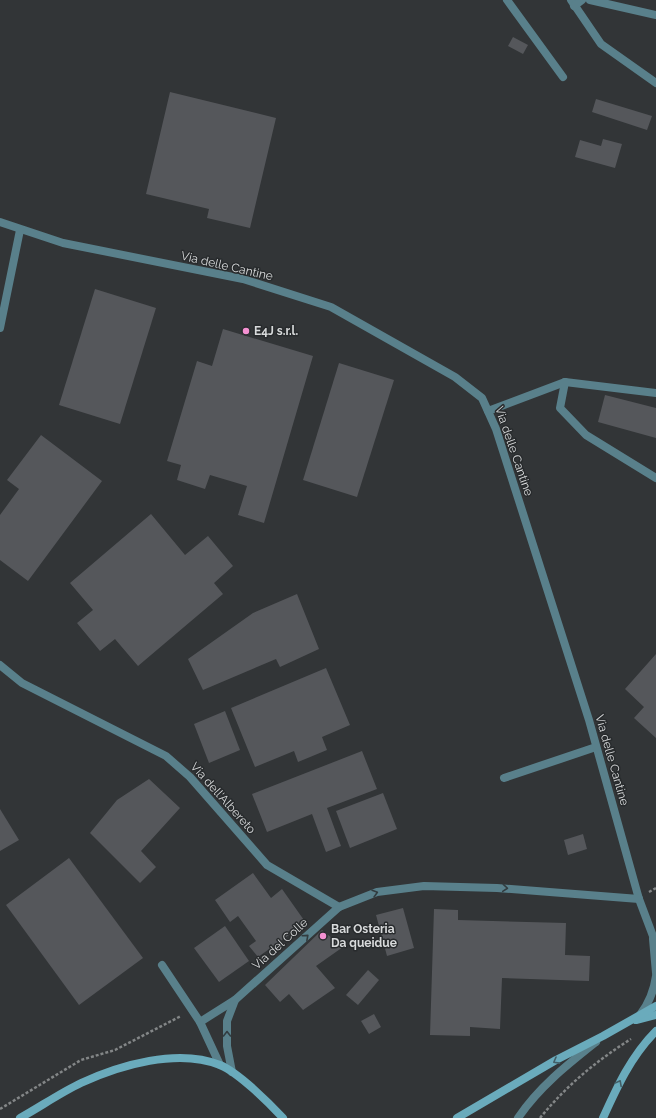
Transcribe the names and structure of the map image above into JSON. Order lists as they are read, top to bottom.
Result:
{
  "streets": {
    "street": ["Via delle Cantine", "Via dell'Albereto", "Via del Colle"]
  },
  "crossings": [
    ["Via delle Cantine", "Via del Colle"],
    ["Via dell'Albereto", "Via del Colle"]
  ],
  "one_way": ["Via del Colle"],
  "places": ["E4J s.r.l.", "Bar Osteria Da queidue"]
}
